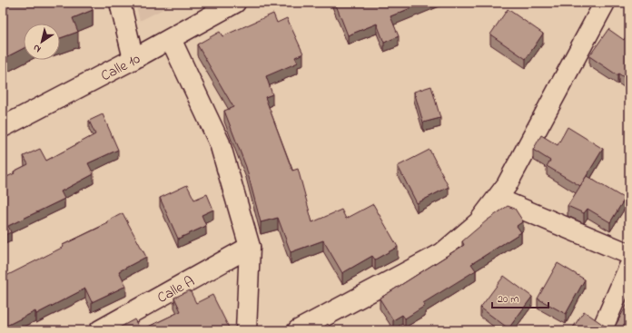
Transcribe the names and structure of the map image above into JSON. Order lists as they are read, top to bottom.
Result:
{
  "streets": {
    "street": ["Calle 10", "Calle A"]
  },
  "scale_bar": "20 m",
  "north": "bottom left"
}
